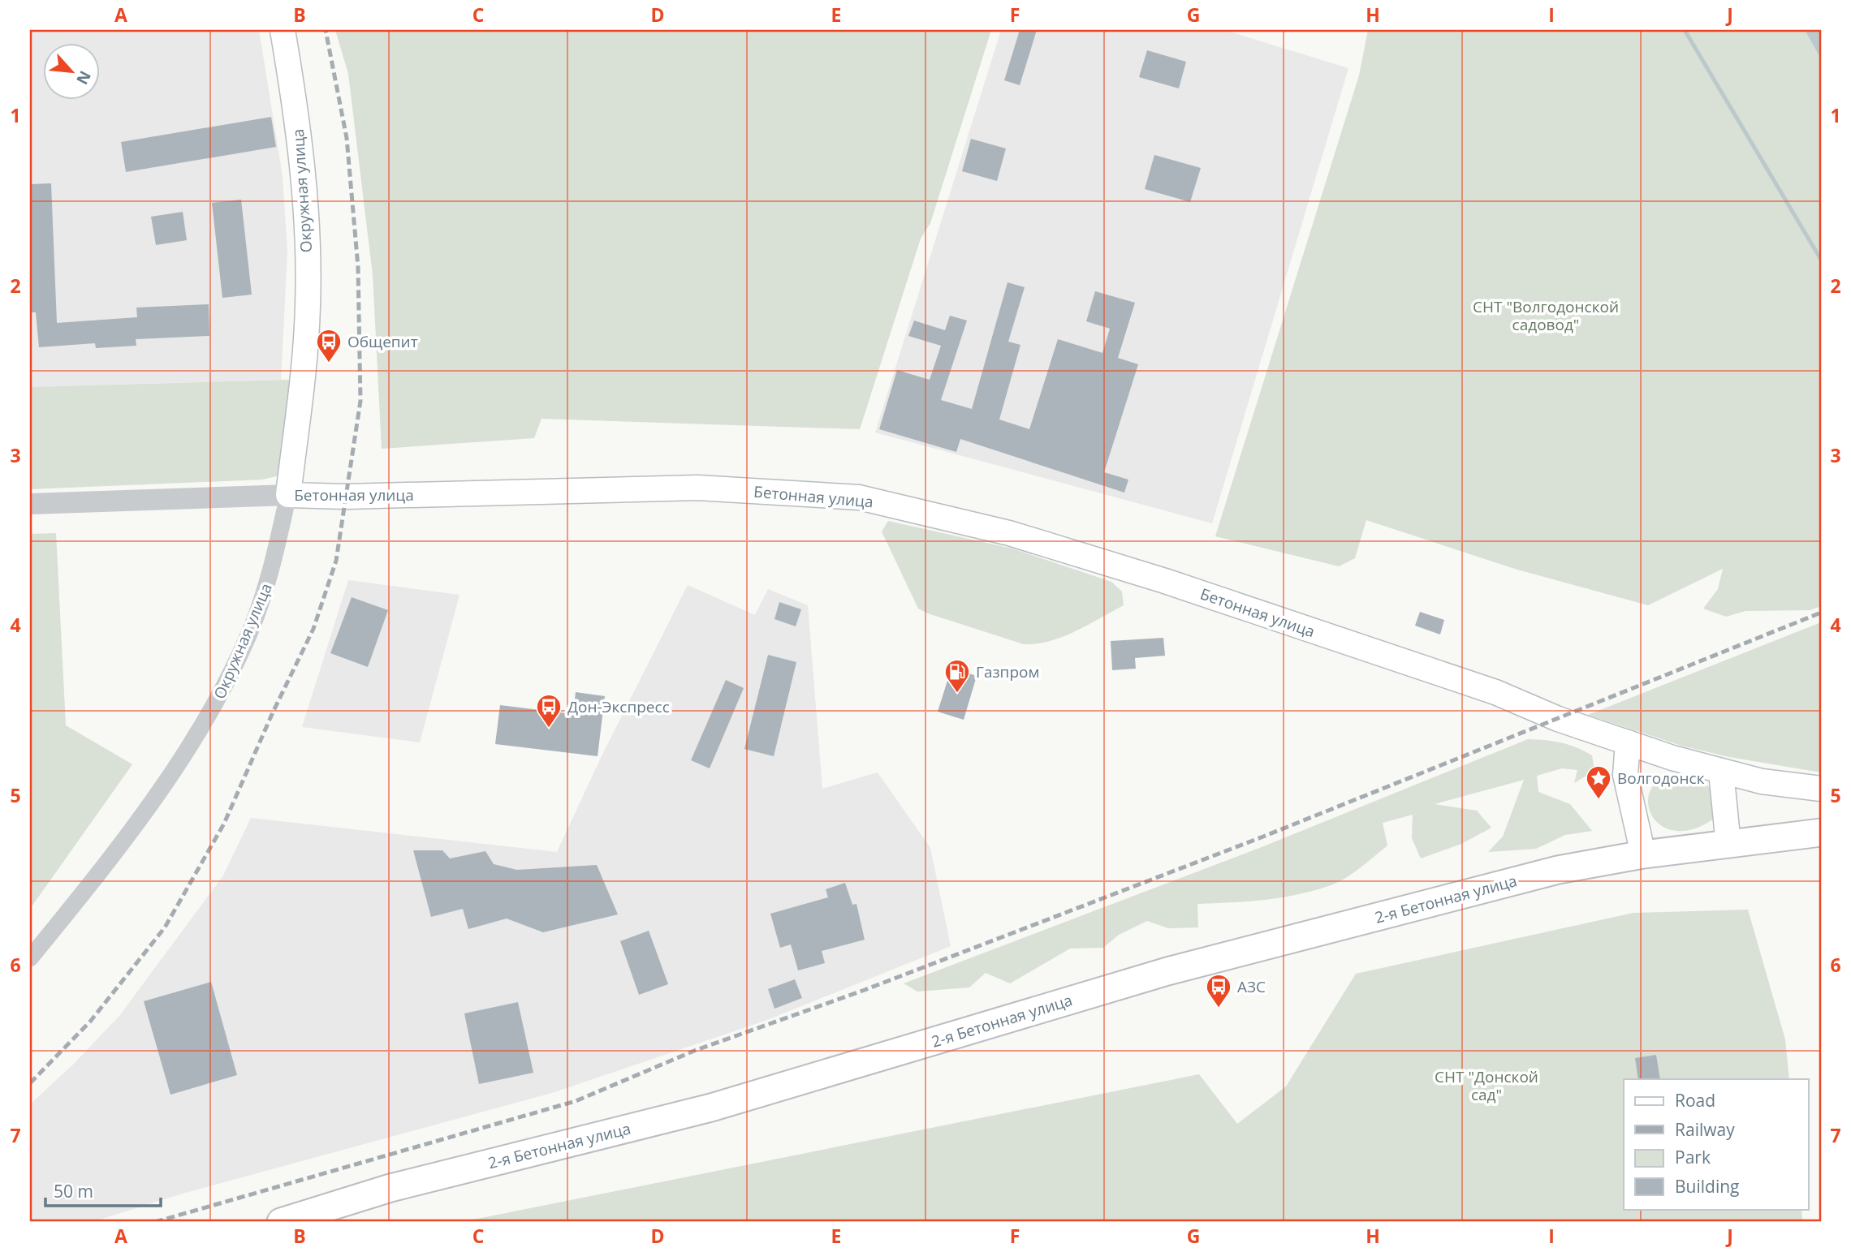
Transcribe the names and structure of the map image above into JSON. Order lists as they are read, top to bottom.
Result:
{
  "streets": {
    "main road": ["Окружная улица", "Бетонная улица", "2-я Бетонная улица"]
  },
  "crossings": [
    ["Окружная улица", "Бетонная улица"]
  ],
  "parks": ["СНТ \"Волгодонской садовод\"", "СНТ \"Донской сад\""],
  "places": {
    "bus stop": ["Общепит", "Дон-Экспресс", "АЗС"],
    "fuel station": ["Газпром"],
    "place": ["Волгодонск"]
  },
  "legend": [
    "Road",
    "Railway",
    "Park",
    "Building"
  ],
  "scale_bar": "50 m",
  "north": "bottom right",
  "grid": {
    "columns": [
      "A",
      "B",
      "C",
      "D",
      "E",
      "F",
      "G",
      "H",
      "I",
      "J"
    ],
    "rows": [
      "1",
      "2",
      "3",
      "4",
      "5",
      "6",
      "7"
    ]
  }
}
